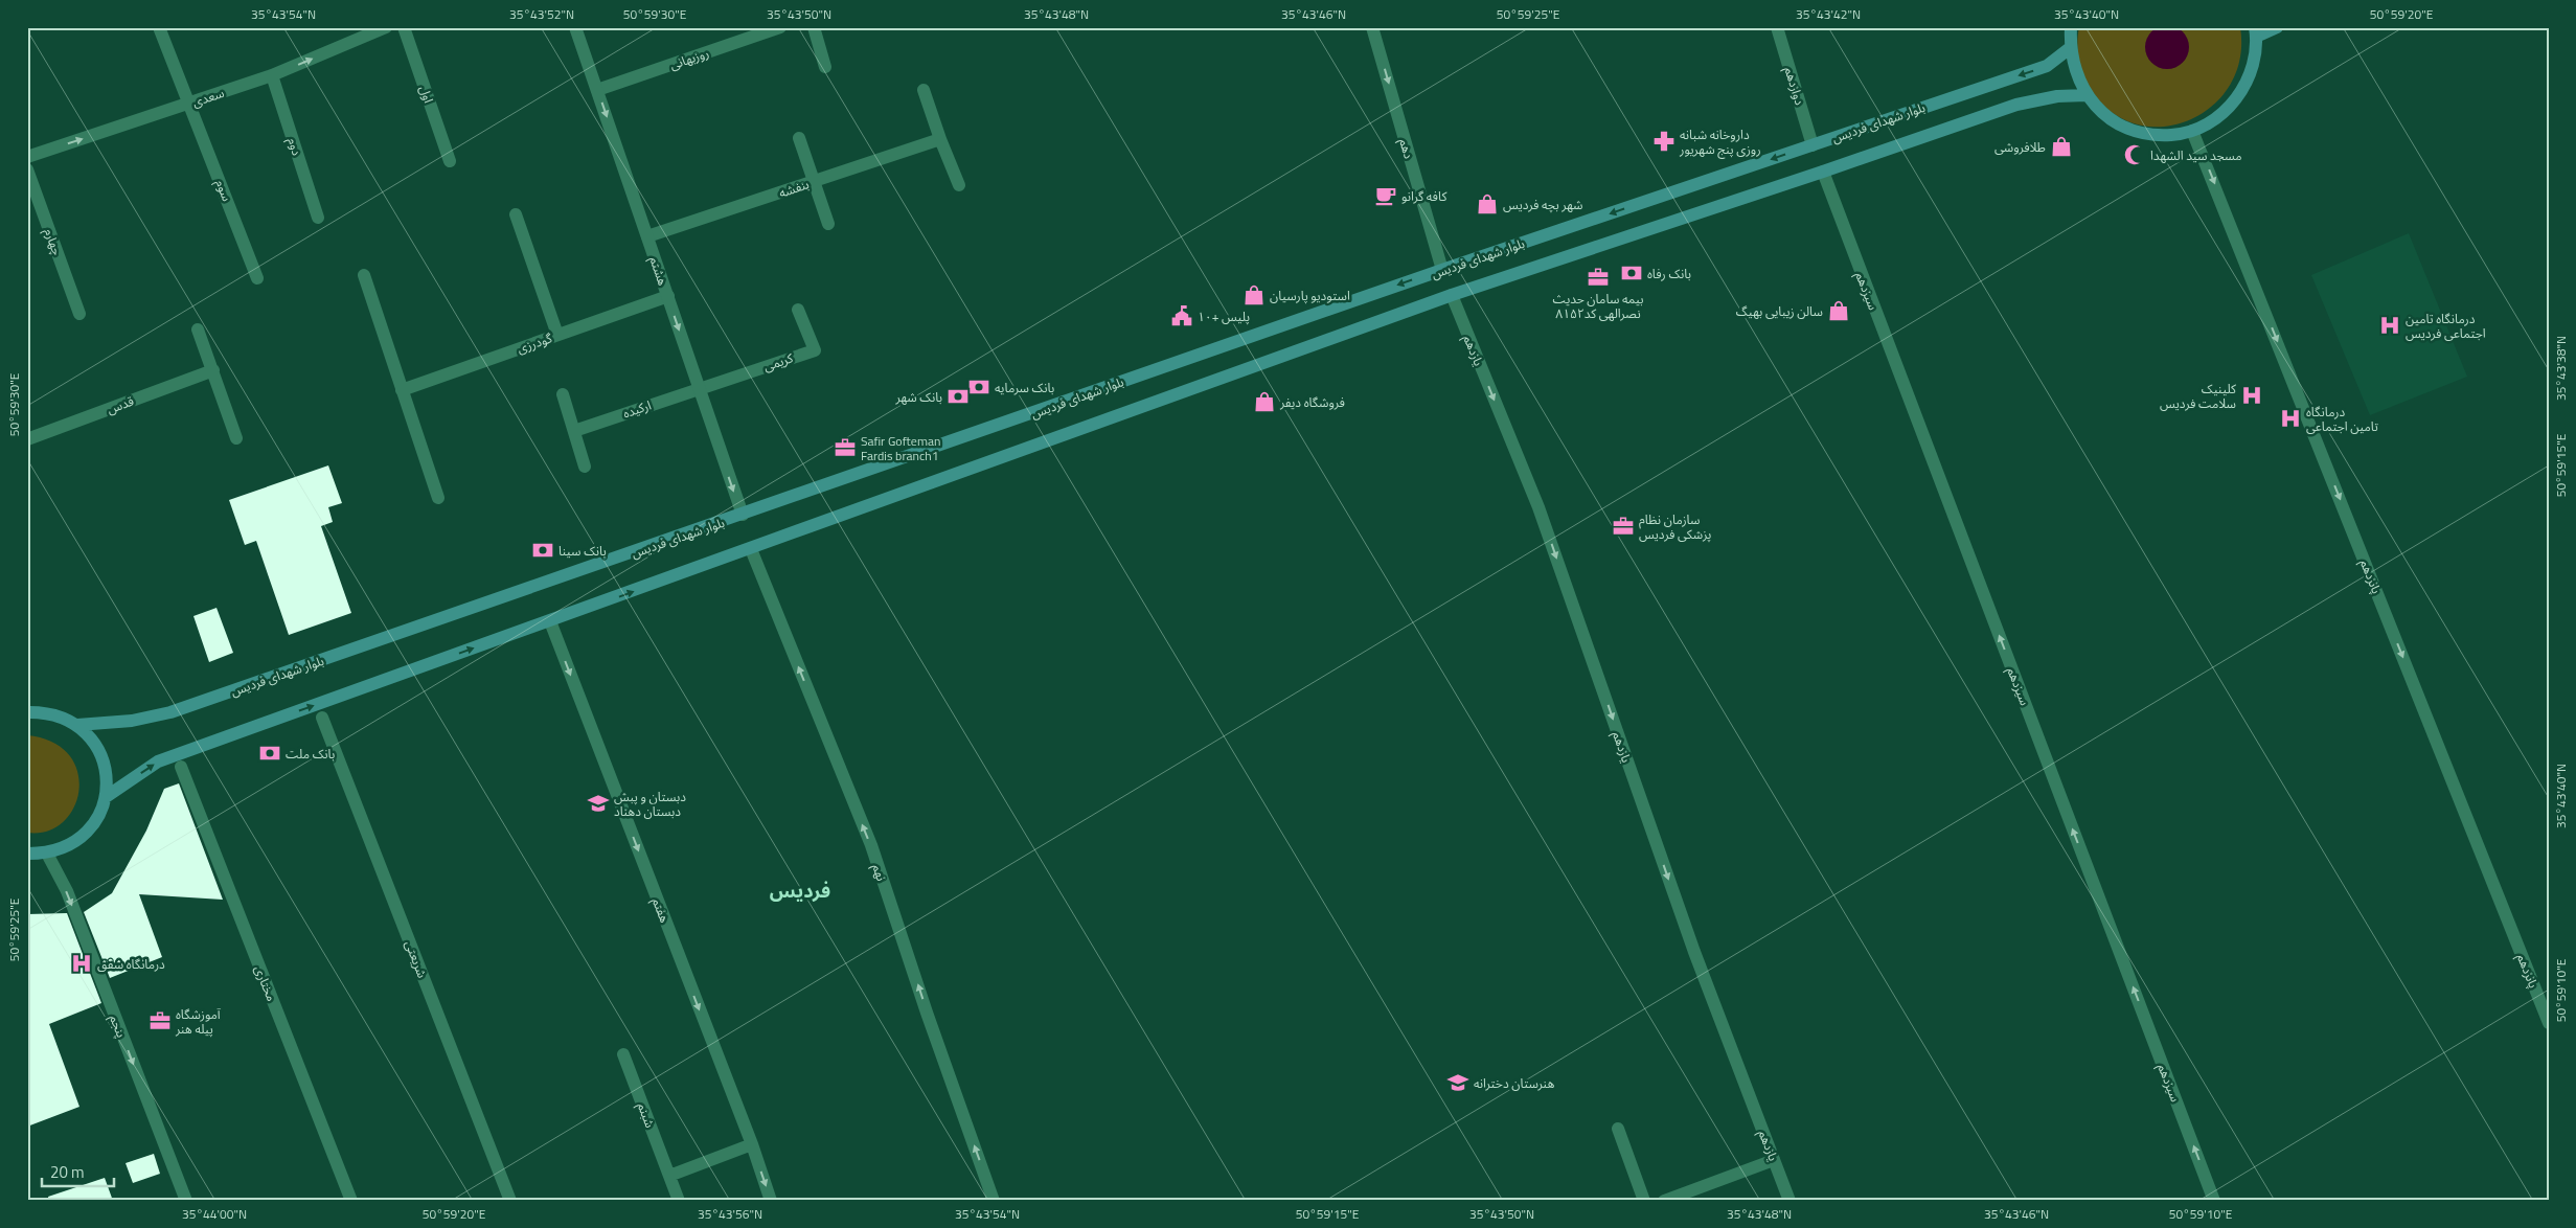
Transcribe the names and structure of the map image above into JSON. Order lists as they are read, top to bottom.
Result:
{
  "streets": {
    "main road": ["بلوار شهدای فردیس"],
    "street": [
      "روزبهانی",
      "دوازدهم",
      "اول",
      "سعدی",
      "دوم",
      "دهم",
      "بنفشه",
      "سوم",
      "چهارم",
      "هشتم",
      "سیزدهم",
      "گودرزی",
      "یازدهم",
      "کریمی",
      "قدس",
      "ارکیده",
      "پانزدهم",
      "نهم",
      "هفتم",
      "شریعتی",
      "مختاری",
      "پنجم",
      "شبنم"
    ]
  },
  "crossings": [
    ["روزبهانی", "هشتم"],
    ["دوازدهم", "بلوار شهدای فردیس"],
    ["سعدی", "دوم"],
    ["سعدی", "سوم"],
    ["بلوار شهدای فردیس", "دهم"],
    ["بلوار شهدای فردیس", "هشتم"],
    ["بلوار شهدای فردیس", "سیزدهم"],
    ["بلوار شهدای فردیس", "یازدهم"],
    ["بلوار شهدای فردیس", "نهم"],
    ["بلوار شهدای فردیس", "هفتم"],
    ["بنفشه", "هشتم"],
    ["هشتم", "گودرزی"],
    ["هشتم", "کریمی"],
    ["هشتم", "ارکیده"],
    ["کریمی", "ارکیده"]
  ],
  "one_way": [
    "سعدی",
    "دهم",
    "هشتم",
    "سیزدهم",
    "یازدهم",
    "پانزدهم",
    "نهم",
    "هفتم",
    "پنجم"
  ],
  "districts": ["فردیس"],
  "places": {
    "pharmacy": ["داروخانه شبانه روزی پنج شهریور"],
    "shop": [
      "طلافروشی",
      "شهر بچه فردیس",
      "استودیو پارسیان",
      "سالن زیبایی بهیگ",
      "فروشگاه دیفر"
    ],
    "mosque": ["مسجد سید الشهدا"],
    "cafe": ["کافه گرانو"],
    "bank": [
      "بانک رفاه",
      "بانک سرمایه",
      "بانک شهر",
      "بانک سینا",
      "بانک ملت"
    ],
    "office": [
      "بیمه سامان حدیث نصرالهی کد۸۱۵۲",
      "Safir Gofteman Fardis branch1",
      "سازمان نظام پزشکی فردیس",
      "آموزشگاه پیله هنر"
    ],
    "public building": ["پلیس +۱۰"],
    "hospital": [
      "درمانگاه تامین اجتماعی فردیس",
      "کلینیک سلامت فردیس",
      "درمانگاه تامین اجتماعى",
      "درمانگاه شفق"
    ],
    "school or university": ["دبستان و پبش دبستان دهناد", "هنرستان دخترانه"]
  },
  "scale_bar": "20 m",
  "coordinates": [
    "35°43'54\"N",
    "35°43'52\"N",
    "50°59'30\"E",
    "35°43'50\"N",
    "35°43'48\"N",
    "35°43'46\"N",
    "50°59'25\"E",
    "35°43'42\"N",
    "35°43'40\"N",
    "50°59'20\"E",
    "35°43'38\"N",
    "50°59'15\"E",
    "50°59'10\"E",
    "35°44'00\"N",
    "35°43'56\"N"
  ]
}
